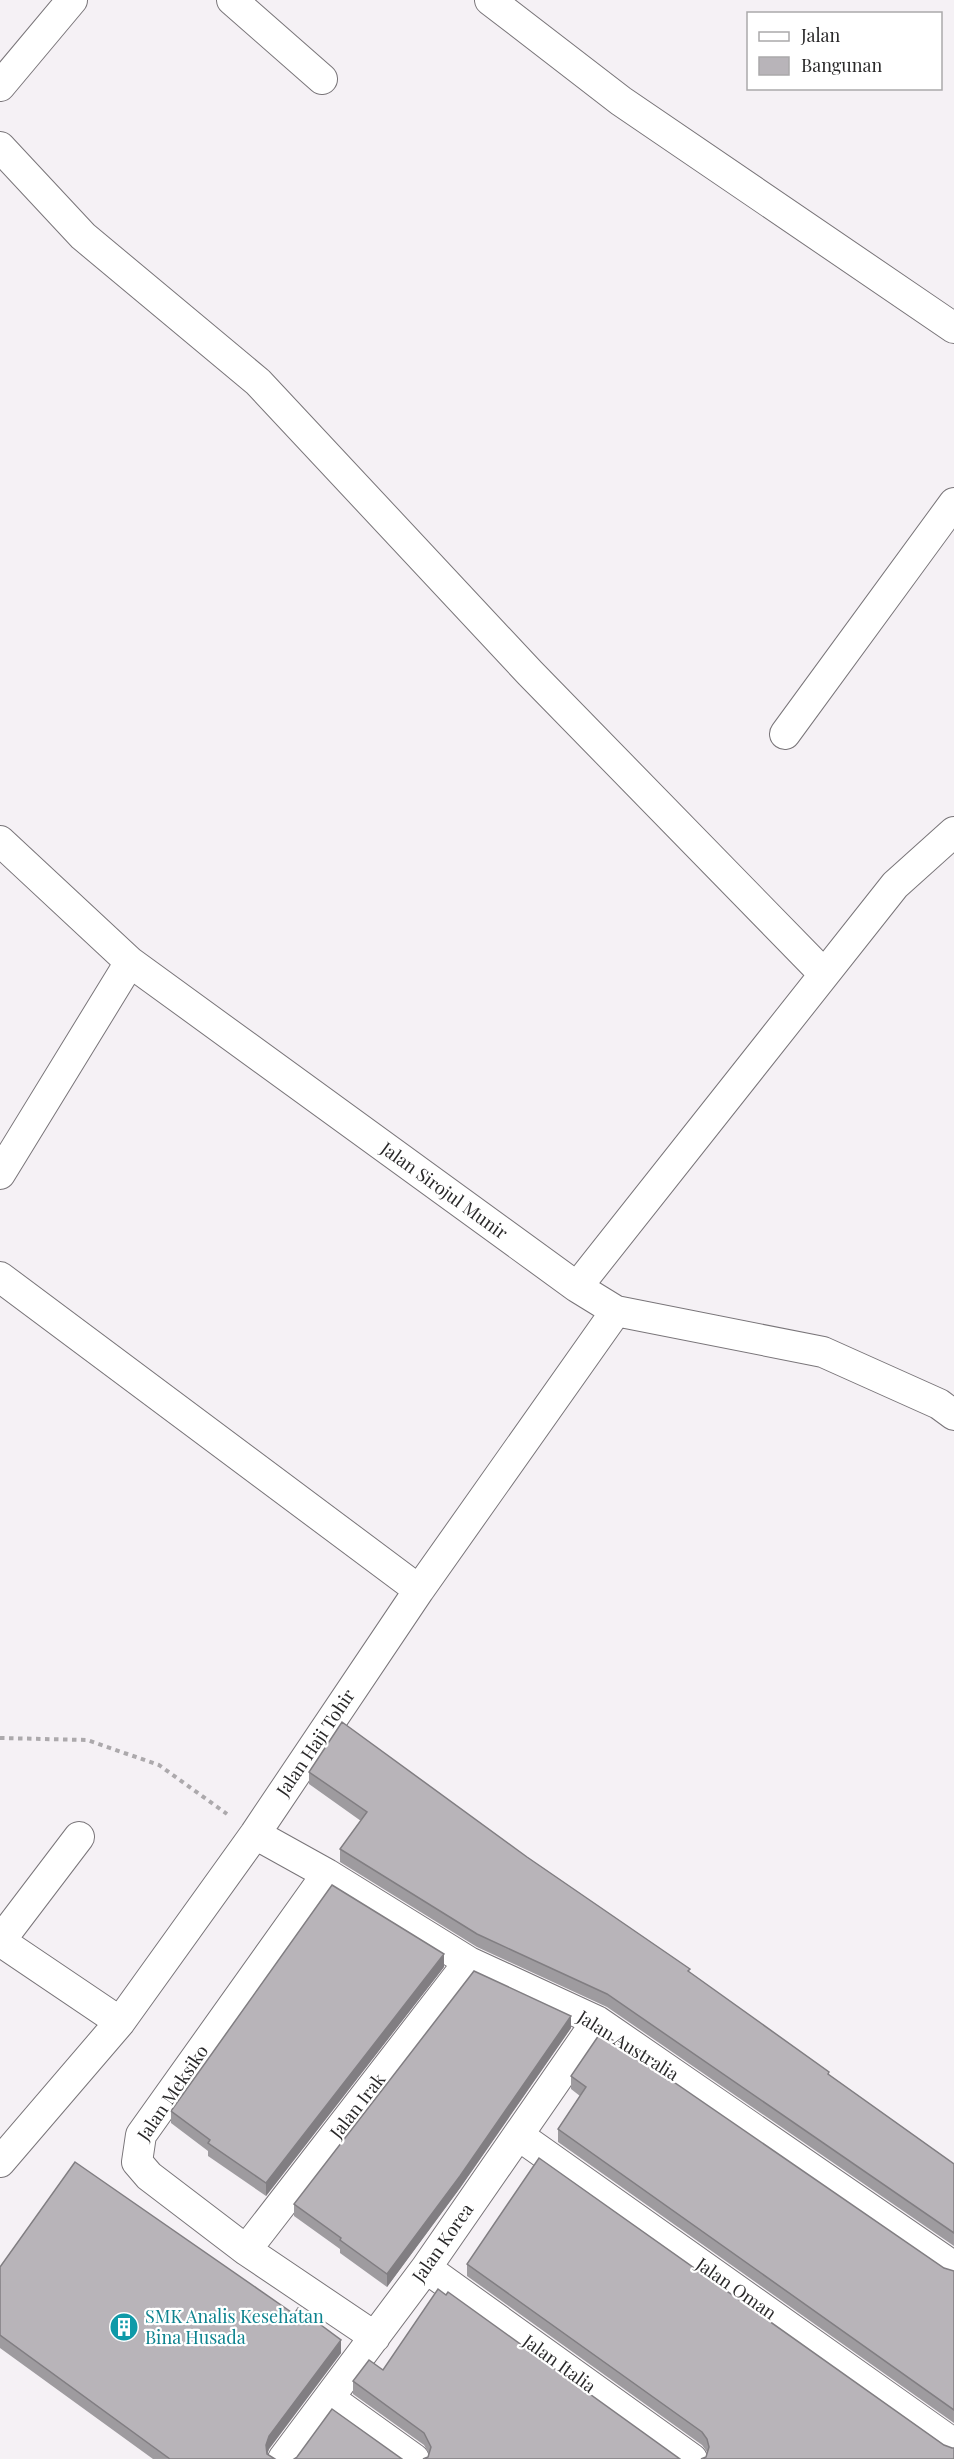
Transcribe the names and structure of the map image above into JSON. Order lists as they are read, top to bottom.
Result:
{
  "streets": {
    "street": [
      "Jalan Sirojul Munir",
      "Jalan Haji Tohir",
      "Jalan Australia",
      "Jalan Meksiko",
      "Jalan Irak",
      "Jalan Korea",
      "Jalan Oman",
      "Jalan Italia"
    ]
  },
  "crossings": [
    ["Jalan Sirojul Munir", "Jalan Haji Tohir"],
    ["Jalan Haji Tohir", "Jalan Australia"],
    ["Jalan Australia", "Jalan Meksiko"],
    ["Jalan Australia", "Jalan Irak"],
    ["Jalan Australia", "Jalan Korea"],
    ["Jalan Meksiko", "Jalan Irak"],
    ["Jalan Meksiko", "Jalan Korea"],
    ["Jalan Korea", "Jalan Oman"],
    ["Jalan Korea", "Jalan Italia"]
  ],
  "places": {
    "building": ["SMK Analis Kesehatan Bina Husada"]
  },
  "legend": ["Jalan", "Bangunan"]
}
